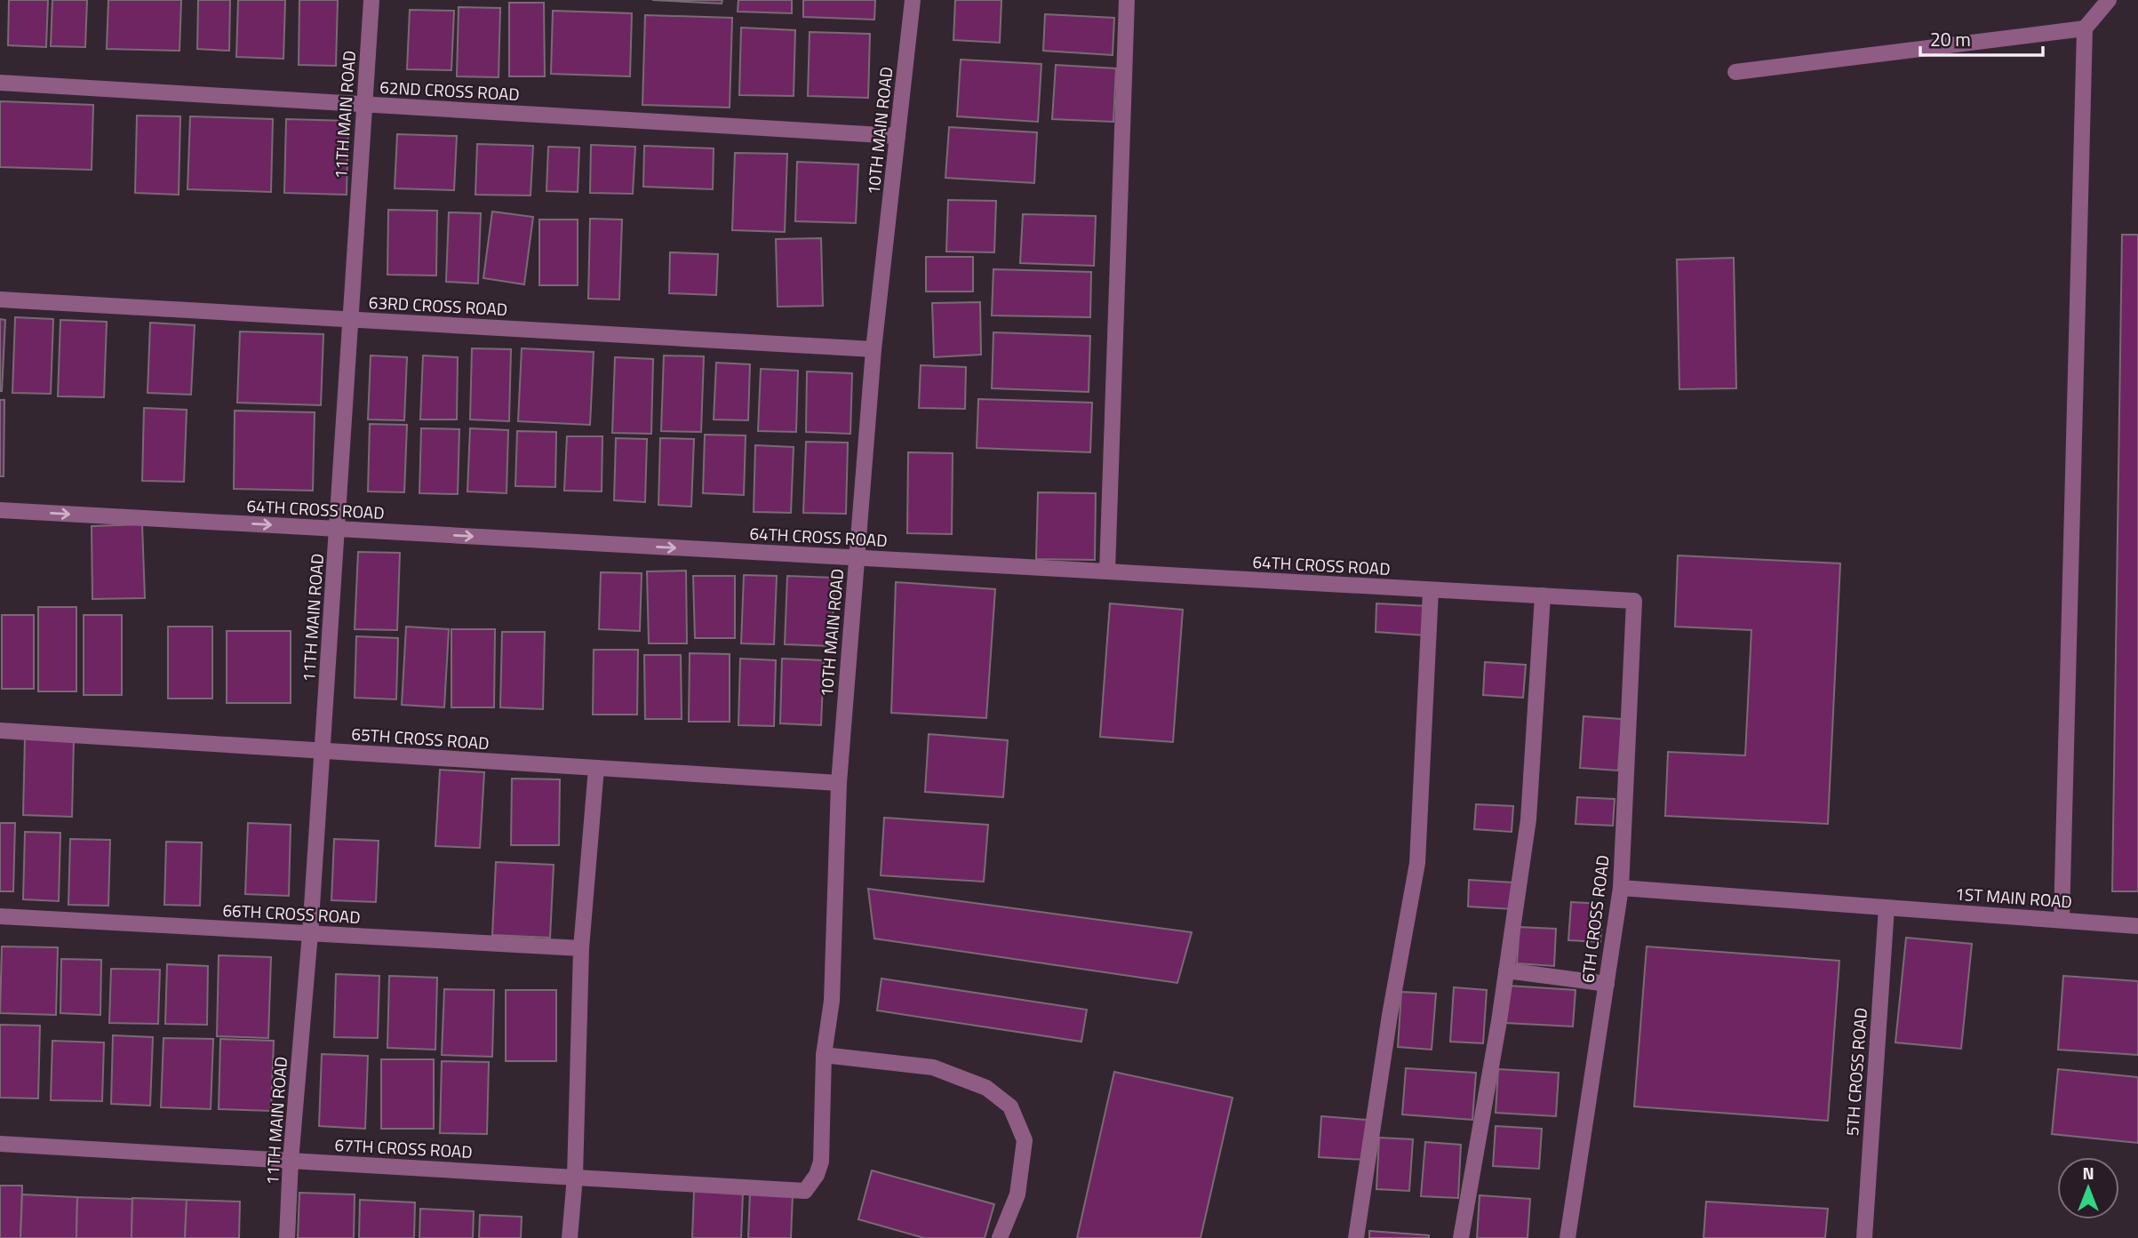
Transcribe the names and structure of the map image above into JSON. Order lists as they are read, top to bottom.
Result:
{
  "streets": {
    "street": [
      "62ND CROSS ROAD",
      "11TH MAIN ROAD",
      "10TH MAIN ROAD",
      "63RD CROSS ROAD",
      "64TH CROSS ROAD",
      "65TH CROSS ROAD",
      "1ST MAIN ROAD",
      "66TH CROSS ROAD",
      "6TH CROSS ROAD",
      "5TH CROSS ROAD",
      "67TH CROSS ROAD"
    ]
  },
  "crossings": [
    ["62ND CROSS ROAD", "11TH MAIN ROAD"],
    ["62ND CROSS ROAD", "10TH MAIN ROAD"],
    ["11TH MAIN ROAD", "63RD CROSS ROAD"],
    ["11TH MAIN ROAD", "64TH CROSS ROAD"],
    ["11TH MAIN ROAD", "65TH CROSS ROAD"],
    ["11TH MAIN ROAD", "66TH CROSS ROAD"],
    ["11TH MAIN ROAD", "67TH CROSS ROAD"],
    ["10TH MAIN ROAD", "63RD CROSS ROAD"],
    ["10TH MAIN ROAD", "64TH CROSS ROAD"],
    ["10TH MAIN ROAD", "65TH CROSS ROAD"],
    ["10TH MAIN ROAD", "67TH CROSS ROAD"],
    ["64TH CROSS ROAD", "6TH CROSS ROAD"],
    ["1ST MAIN ROAD", "6TH CROSS ROAD"],
    ["1ST MAIN ROAD", "5TH CROSS ROAD"]
  ],
  "one_way": ["64TH CROSS ROAD"],
  "scale_bar": "20 m",
  "north": "top"
}
